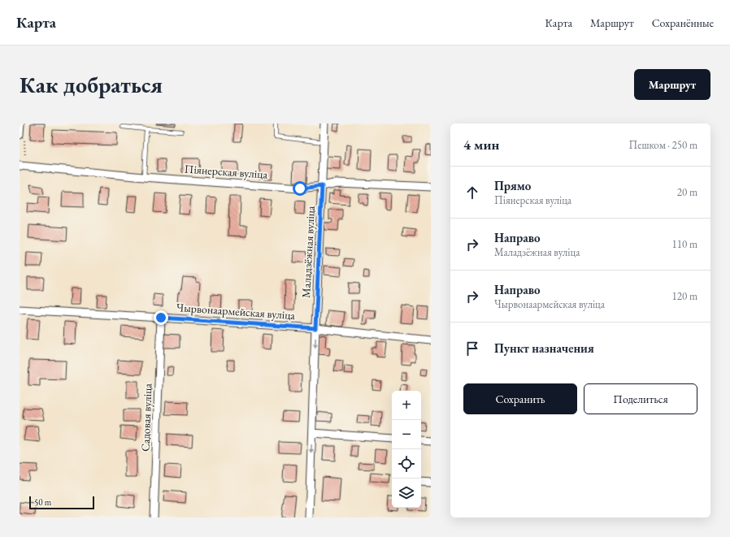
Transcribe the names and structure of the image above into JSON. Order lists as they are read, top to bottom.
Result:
{
  "streets": {
    "street": [
      "Піянерская вуліца",
      "Маладзёжная вуліца",
      "Чырвонаармейская вуліца",
      "Садовая вуліца"
    ]
  },
  "crossings": [
    ["Піянерская вуліца", "Маладзёжная вуліца"],
    ["Маладзёжная вуліца", "Чырвонаармейская вуліца"],
    ["Чырвонаармейская вуліца", "Садовая вуліца"]
  ],
  "one_way": ["Маладзёжная вуліца"],
  "scale_bar": "50 m",
  "page": {
    "header": "Карта",
    "nav": ["Карта", "Маршрут", "Сохранённые"],
    "buttons": [
      "Маршрут",
      ["Сохранить", "Поделиться"]
    ],
    "title": "Как добраться",
    "heading": ["4 мин", "Пешком · 250 m"],
    "list": [
      ["Прямо", "Піянерская вуліца", "20 m"],
      ["Направо", "Маладзёжная вуліца", "110 m"],
      ["Направо", "Чырвонаармейская вуліца", "120 m"],
      "Пункт назначения"
    ],
    "map_buttons": ["+", "−"],
    "scale": "50 m"
  }
}
